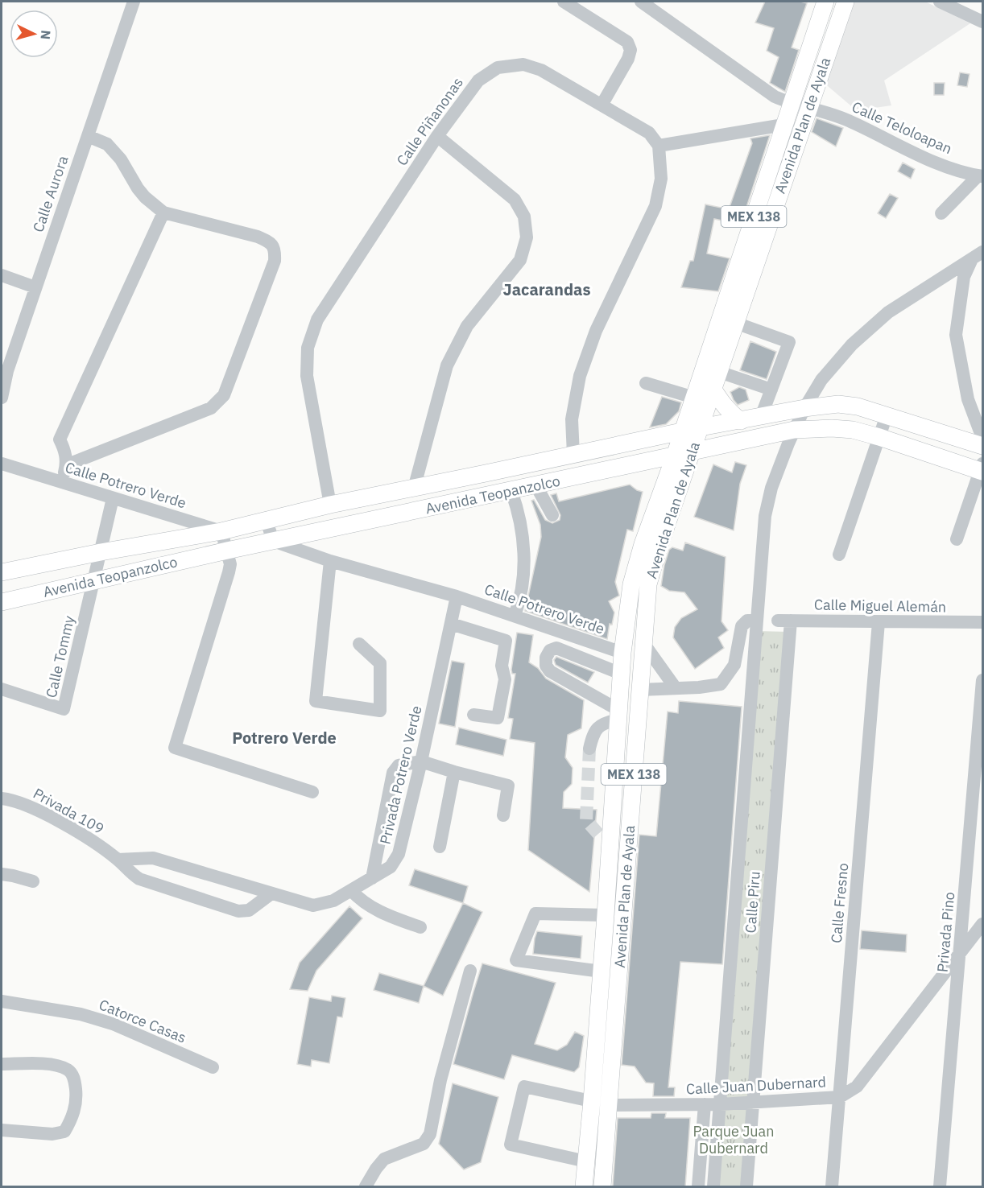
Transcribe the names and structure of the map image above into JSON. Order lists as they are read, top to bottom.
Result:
{
  "streets": {
    "main road": ["Avenida Plan de Ayala", "MEX 138", "Avenida Teopanzolco"],
    "street": [
      "Calle Piñanonas",
      "Calle Teloloapan",
      "Calle Aurora",
      "Calle Potrero Verde",
      "Calle Miguel Alemán",
      "Calle Tommy",
      "Privada Potrero Verde",
      "Privada 109",
      "Calle Piru",
      "Calle Fresno",
      "Privada Pino",
      "Catorce Casas",
      "Calle Juan Dubernard"
    ]
  },
  "crossings": [
    ["Calle Piñanonas", "Avenida Teopanzolco"],
    ["Avenida Plan de Ayala", "Calle Teloloapan"],
    ["Avenida Plan de Ayala", "Calle Potrero Verde"],
    ["Avenida Plan de Ayala", "Avenida Teopanzolco"],
    ["Avenida Plan de Ayala", "Calle Juan Dubernard"],
    ["Calle Potrero Verde", "Avenida Teopanzolco"],
    ["Calle Potrero Verde", "Calle Tommy"],
    ["Avenida Teopanzolco", "Calle Tommy"],
    ["Calle Miguel Alemán", "Calle Piru"],
    ["Calle Miguel Alemán", "Calle Fresno"],
    ["Privada Potrero Verde", "Privada 109"],
    ["Calle Piru", "Calle Juan Dubernard"],
    ["Calle Fresno", "Calle Juan Dubernard"],
    ["Privada Pino", "Calle Juan Dubernard"]
  ],
  "districts": ["Jacarandas", "Potrero Verde"],
  "parks": ["Parque Juan Dubernard"],
  "north": "right"
}
